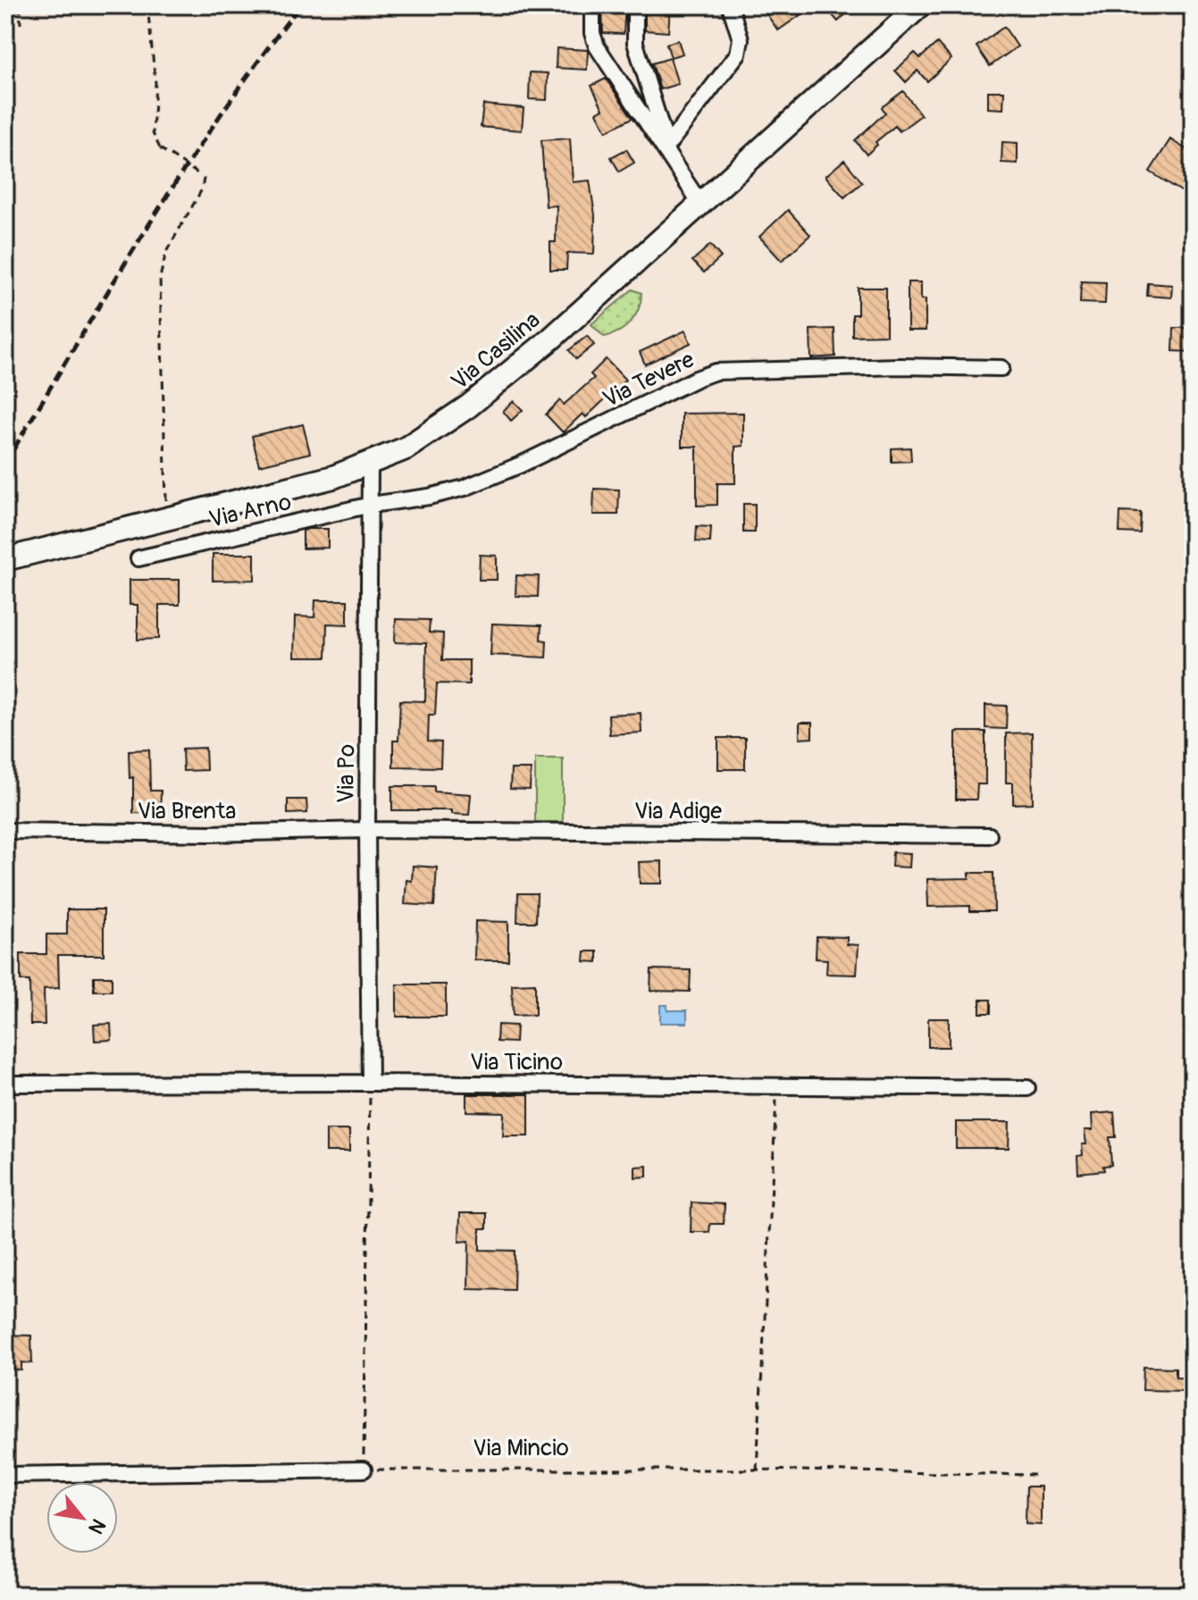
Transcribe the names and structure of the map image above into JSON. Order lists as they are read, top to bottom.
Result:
{
  "streets": {
    "main road": ["Via Casilina"],
    "street": [
      "Via Tevere",
      "Via Arno",
      "Via Po",
      "Via Brenta",
      "Via Adige",
      "Via Ticino"
    ],
    "path": ["Via Mincio"]
  },
  "crossings": [
    ["Via Casilina", "Via Po"],
    ["Via Tevere", "Via Arno"],
    ["Via Tevere", "Via Po"],
    ["Via Arno", "Via Po"],
    ["Via Po", "Via Brenta"],
    ["Via Po", "Via Adige"],
    ["Via Po", "Via Ticino"],
    ["Via Brenta", "Via Adige"]
  ],
  "north": "bottom right"
}
